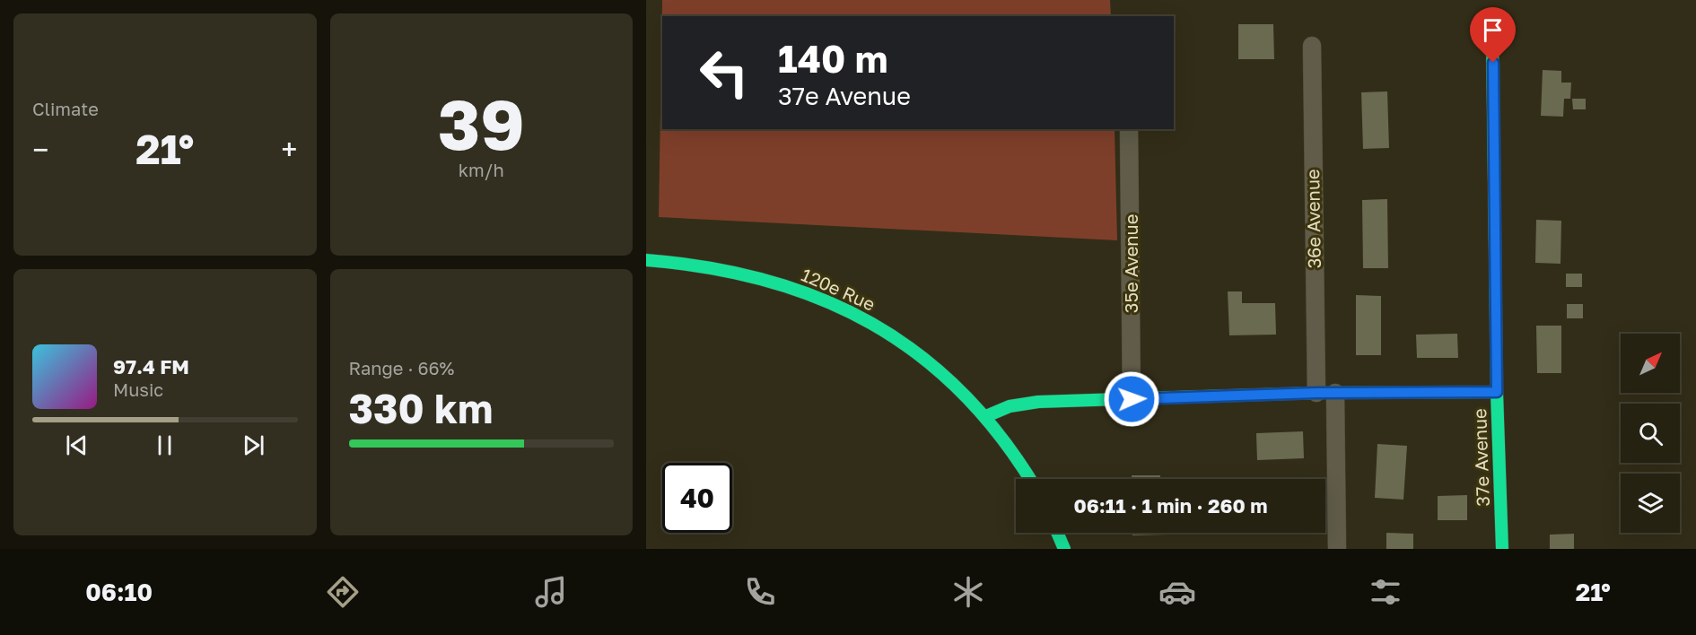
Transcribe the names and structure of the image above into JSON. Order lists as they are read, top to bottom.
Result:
{
  "streets": {
    "street": [
      "36e Avenue",
      "35e Avenue",
      "120e Rue",
      "37e Avenue"
    ]
  },
  "north": "top right",
  "page": {
    "tile": [
      "Climate",
      ["39", "km/h"],
      ["Range · 66%", "330 km"]
    ],
    "turn": ["140 m", "37e Avenue"],
    "heat": ["−", "21°", "+"],
    "song": ["97.4 FM", "Music"],
    "limit": "40",
    "trip": "06:11 · 1 min · 260 m",
    "tabs": ["06:10", "21°"]
  }
}
